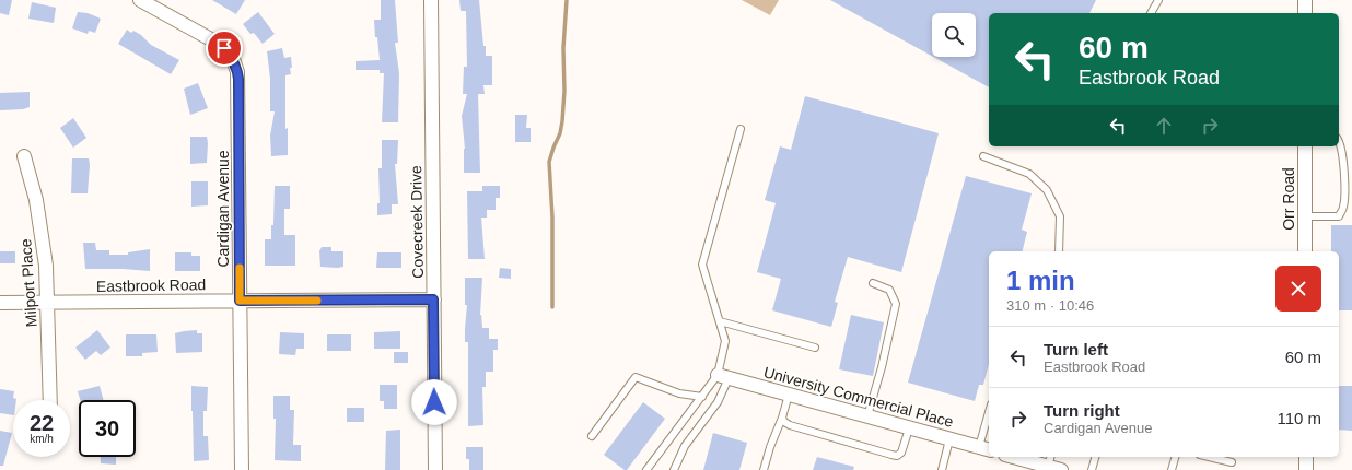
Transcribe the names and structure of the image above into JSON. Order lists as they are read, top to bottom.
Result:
{
  "streets": {
    "street": [
      "Orr Road",
      "Cardigan Avenue",
      "Covecreek Drive",
      "Milport Place",
      "Eastbrook Road",
      "University Commercial Place"
    ]
  },
  "crossings": [
    ["Cardigan Avenue", "Eastbrook Road"],
    ["Covecreek Drive", "Eastbrook Road"],
    ["Milport Place", "Eastbrook Road"]
  ],
  "page": {
    "turn": ["60 m", "Eastbrook Road"],
    "heading": ["1 min", "310 m · 10:46"],
    "list": [
      {
        "name": "Turn left",
        "note": "Eastbrook Road",
        "value": "60 m"
      },
      {
        "name": "Turn right",
        "note": "Cardigan Avenue",
        "value": "110 m"
      }
    ],
    "speed": "22 km/h",
    "limit": "30"
  }
}
